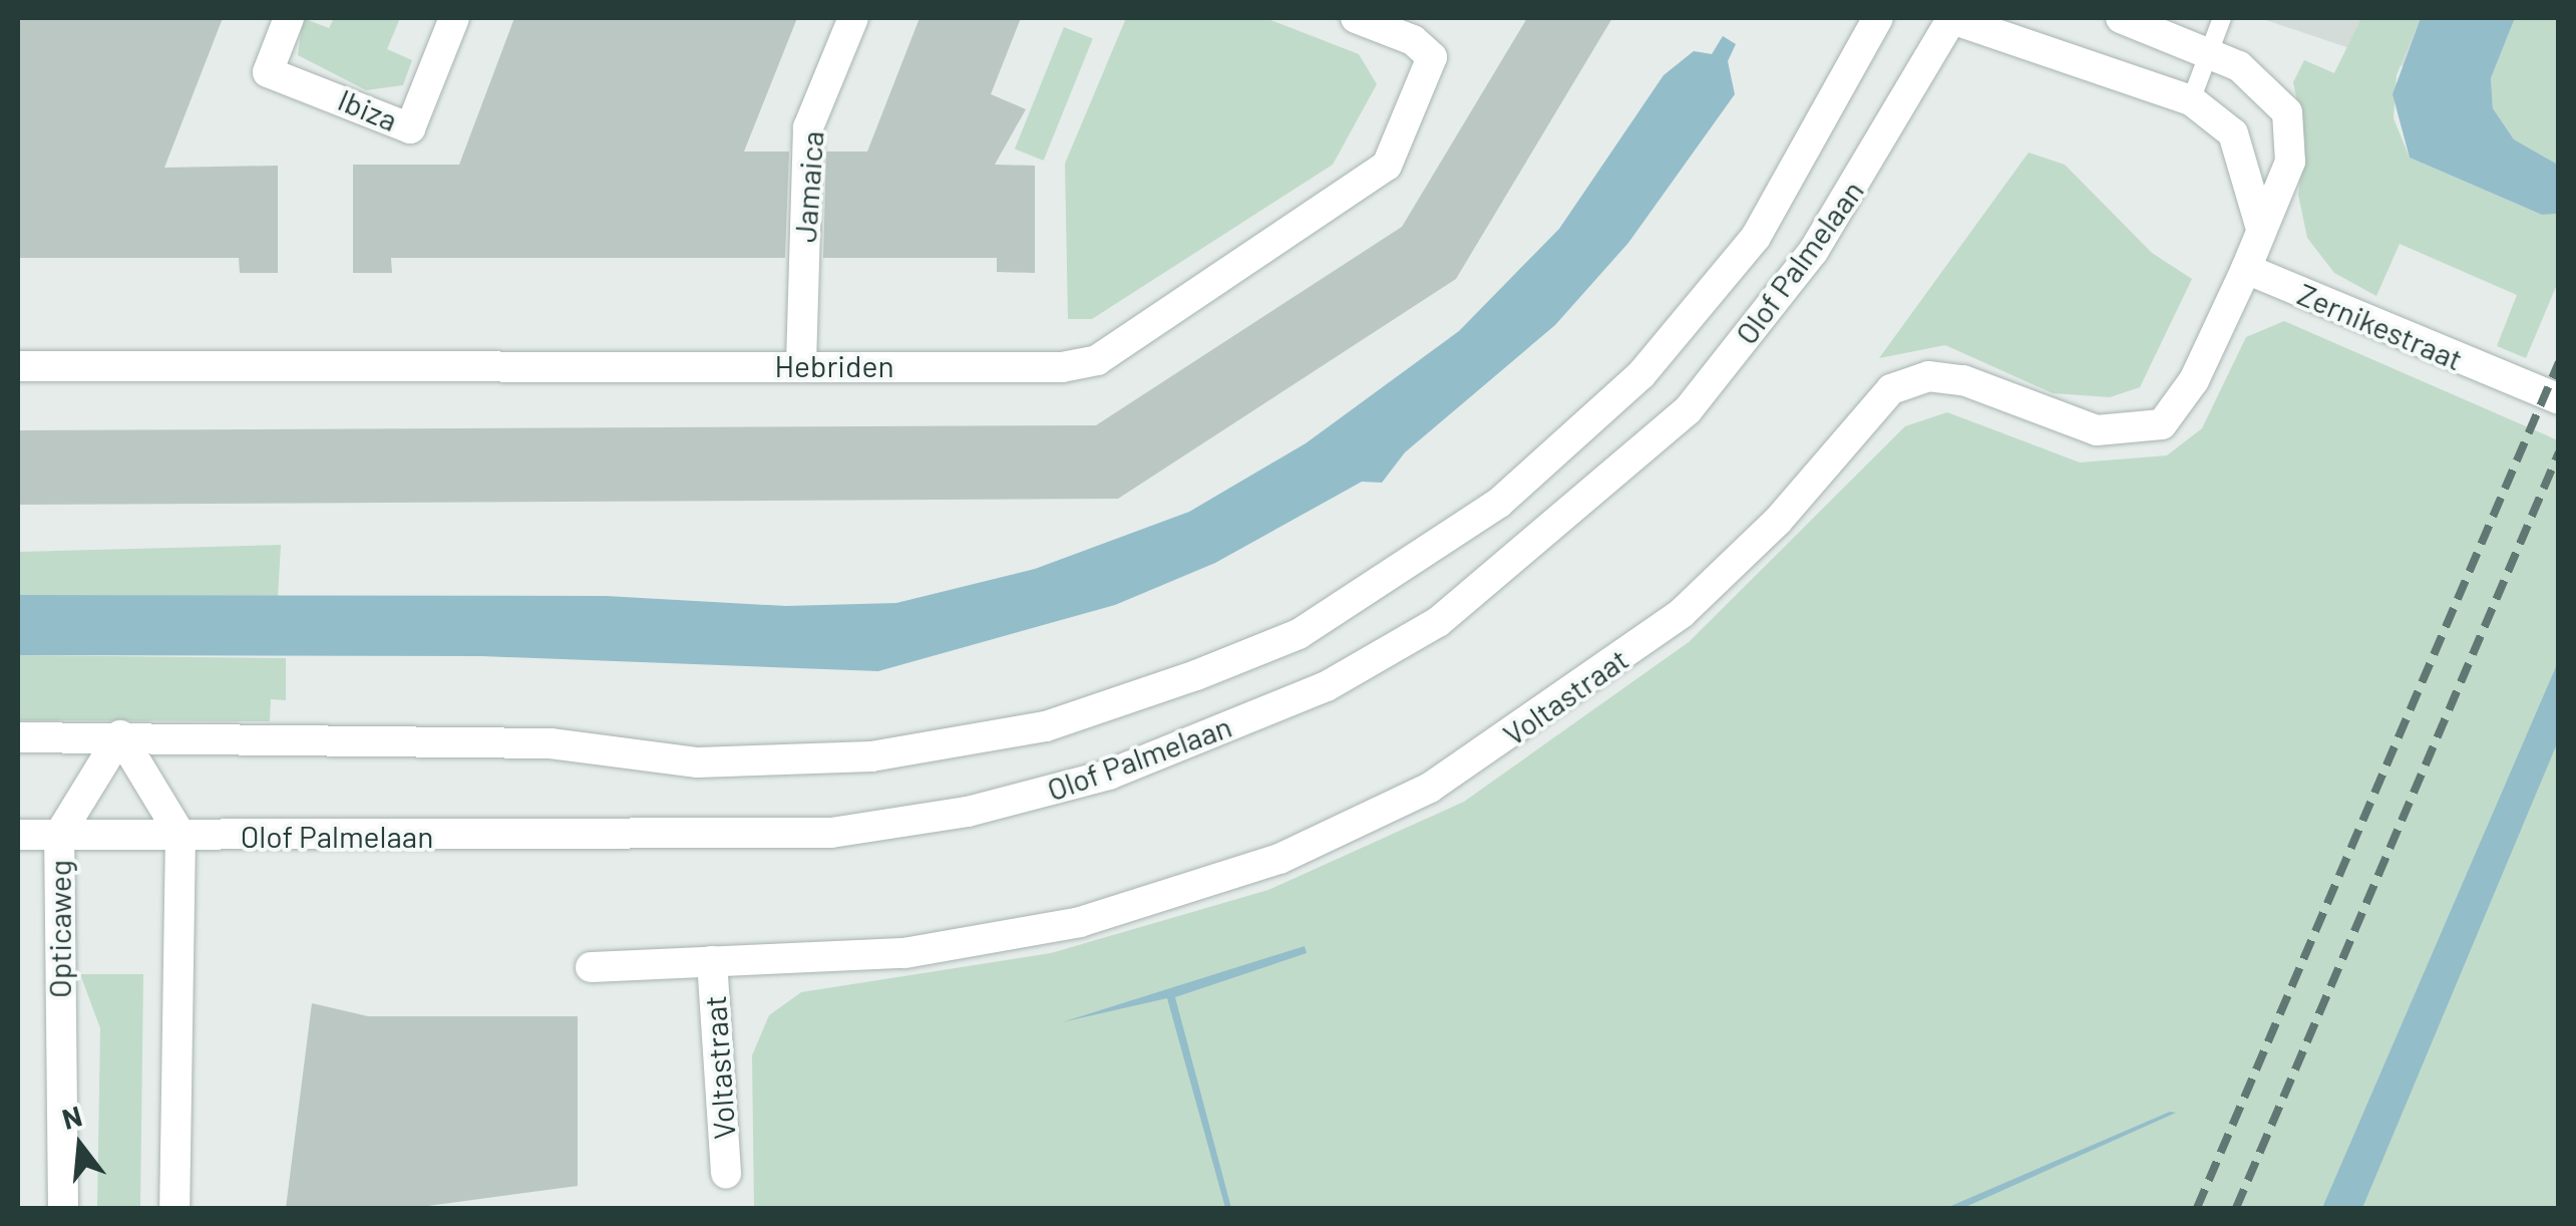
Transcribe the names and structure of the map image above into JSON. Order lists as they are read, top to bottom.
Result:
{
  "streets": {
    "street": [
      "Ibiza",
      "Jamaica",
      "Olof Palmelaan",
      "Zernikestraat",
      "Hebriden",
      "Voltastraat",
      "Opticaweg"
    ]
  },
  "crossings": [
    ["Jamaica", "Hebriden"],
    ["Olof Palmelaan", "Opticaweg"],
    ["Zernikestraat", "Voltastraat"]
  ],
  "north": "top"
}
